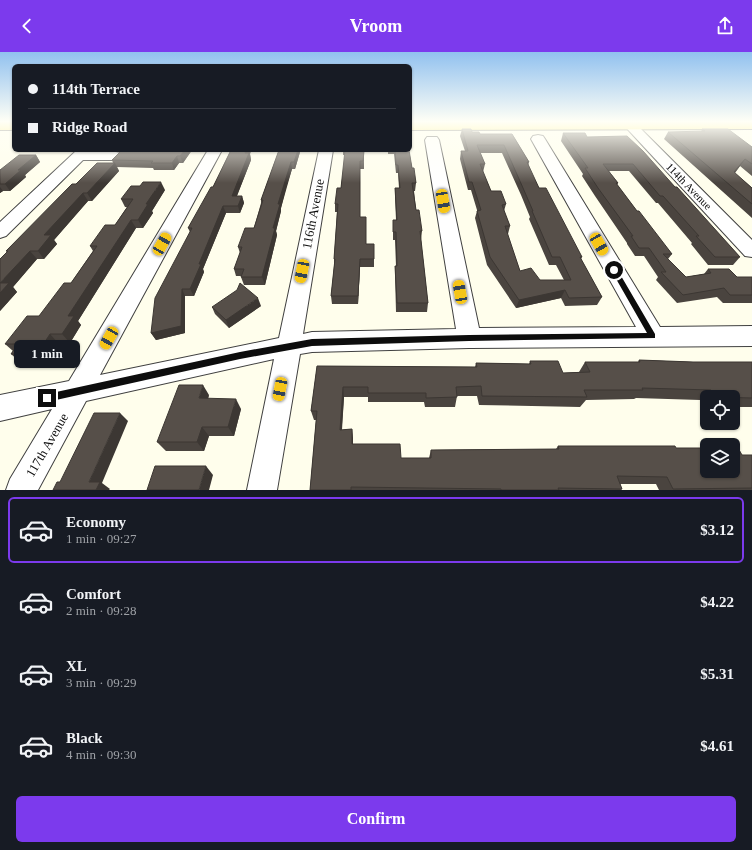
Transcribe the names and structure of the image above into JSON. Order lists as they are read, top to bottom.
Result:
{
  "streets": {
    "street": ["114th Avenue", "116th Avenue", "117th Avenue"]
  },
  "page": {
    "header": "Vroom",
    "banner": ["114th Terrace", "Ridge Road"],
    "bubble": "1 min",
    "list": [
      {
        "name": "Economy",
        "note": "1 min · 09:27",
        "value": "$3.12"
      },
      {
        "name": "Comfort",
        "note": "2 min · 09:28",
        "value": "$4.22"
      },
      {
        "name": "XL",
        "note": "3 min · 09:29",
        "value": "$5.31"
      },
      {
        "name": "Black",
        "note": "4 min · 09:30",
        "value": "$4.61"
      }
    ],
    "buttons": "Confirm"
  }
}
